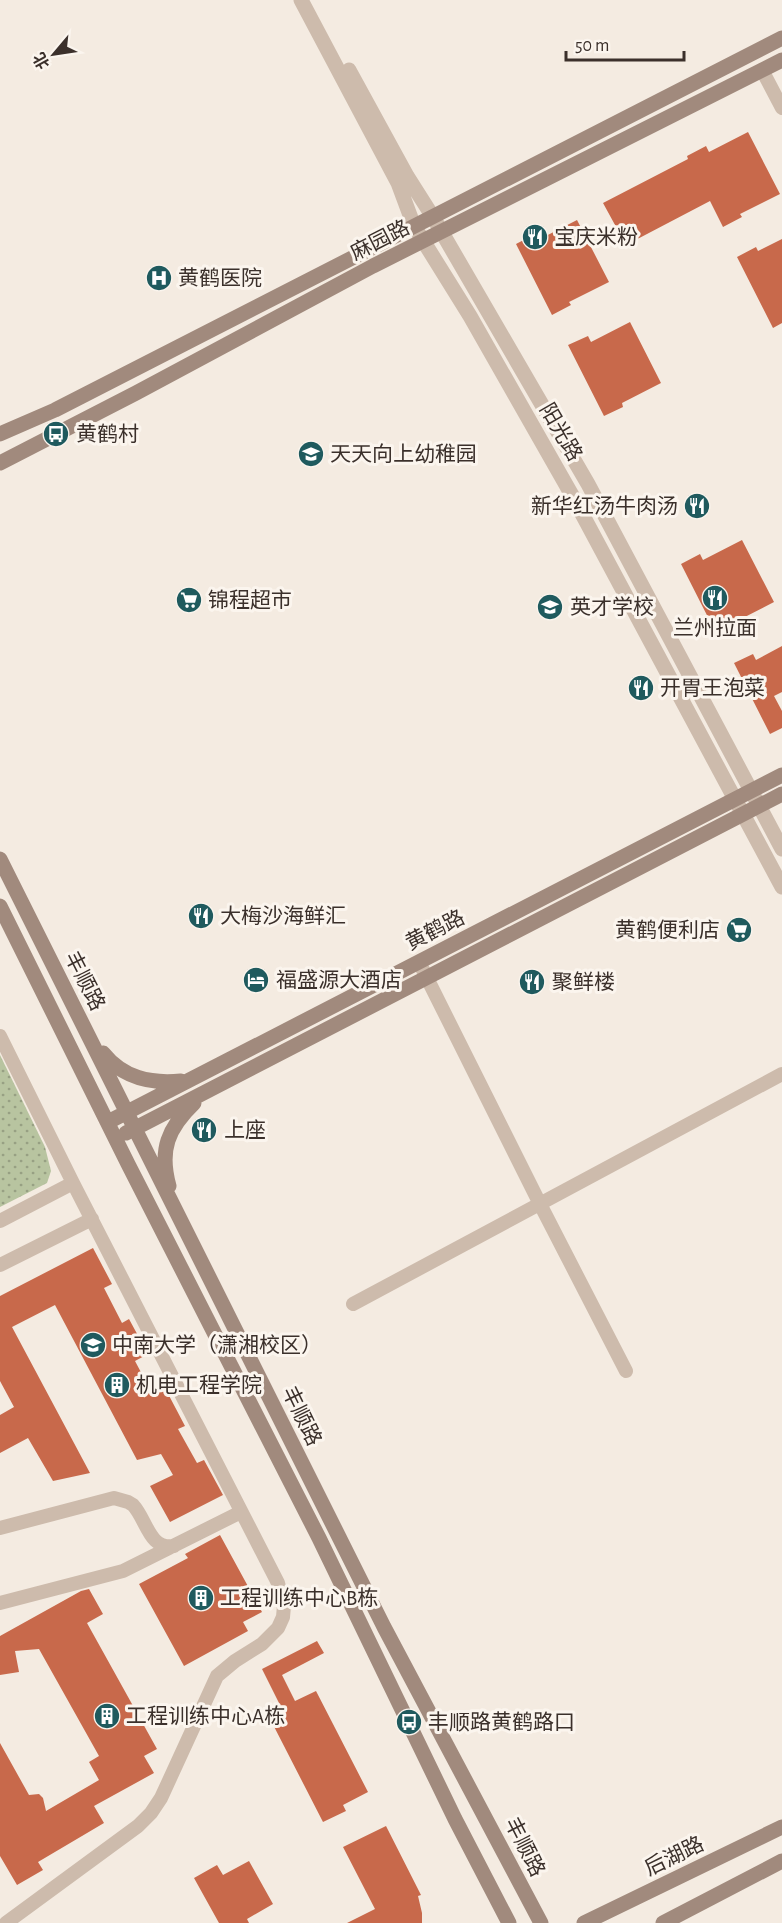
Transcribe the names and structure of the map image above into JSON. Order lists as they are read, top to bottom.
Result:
{
  "streets": {
    "main road": [
      "麻园路",
      "黄鹤路",
      "丰顺路",
      "后湖路"
    ],
    "street": ["阳光路"]
  },
  "crossings": [
    ["麻园路", "阳光路"],
    ["阳光路", "黄鹤路"],
    ["黄鹤路", "丰顺路"]
  ],
  "places": {
    "restaurant": [
      "宝庆米粉",
      "新华红汤牛肉汤",
      "兰州拉面",
      "开胃王泡菜",
      "大梅沙海鲜汇",
      "聚鲜楼",
      "上座"
    ],
    "hospital": ["黄鹤医院"],
    "bus stop": ["黄鹤村", "丰顺路黄鹤路口"],
    "school or university": ["天天向上幼稚园", "英才学校", "中南大学（潇湘校区）"],
    "supermarket": ["锦程超市", "黄鹤便利店"],
    "hotel": ["福盛源大酒店"],
    "building": ["机电工程学院", "工程训练中心B栋", "工程训练中心A栋"]
  },
  "scale_bar": "50 m",
  "north": "bottom left"
}
